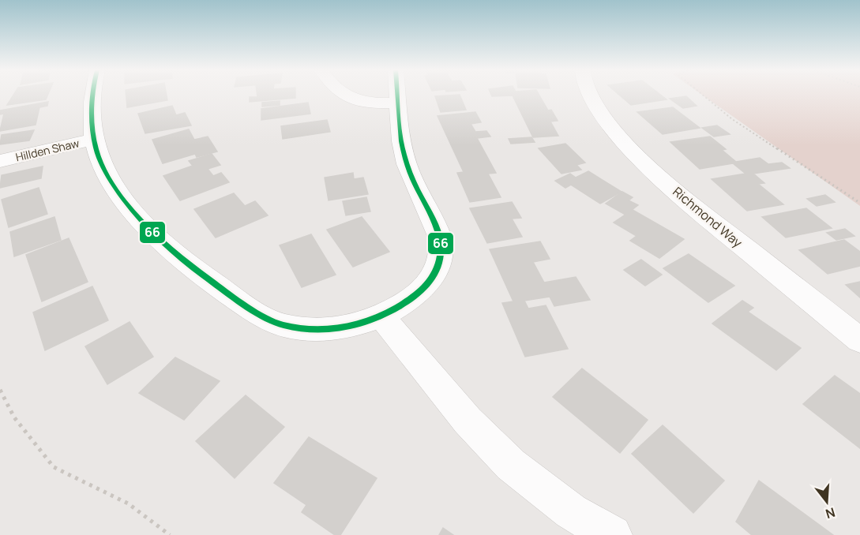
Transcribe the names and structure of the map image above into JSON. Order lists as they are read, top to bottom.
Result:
{
  "streets": {
    "street": ["Hillden Shaw", "Richmond Way"]
  },
  "lines": ["transit line 66"],
  "north": "bottom"
}
